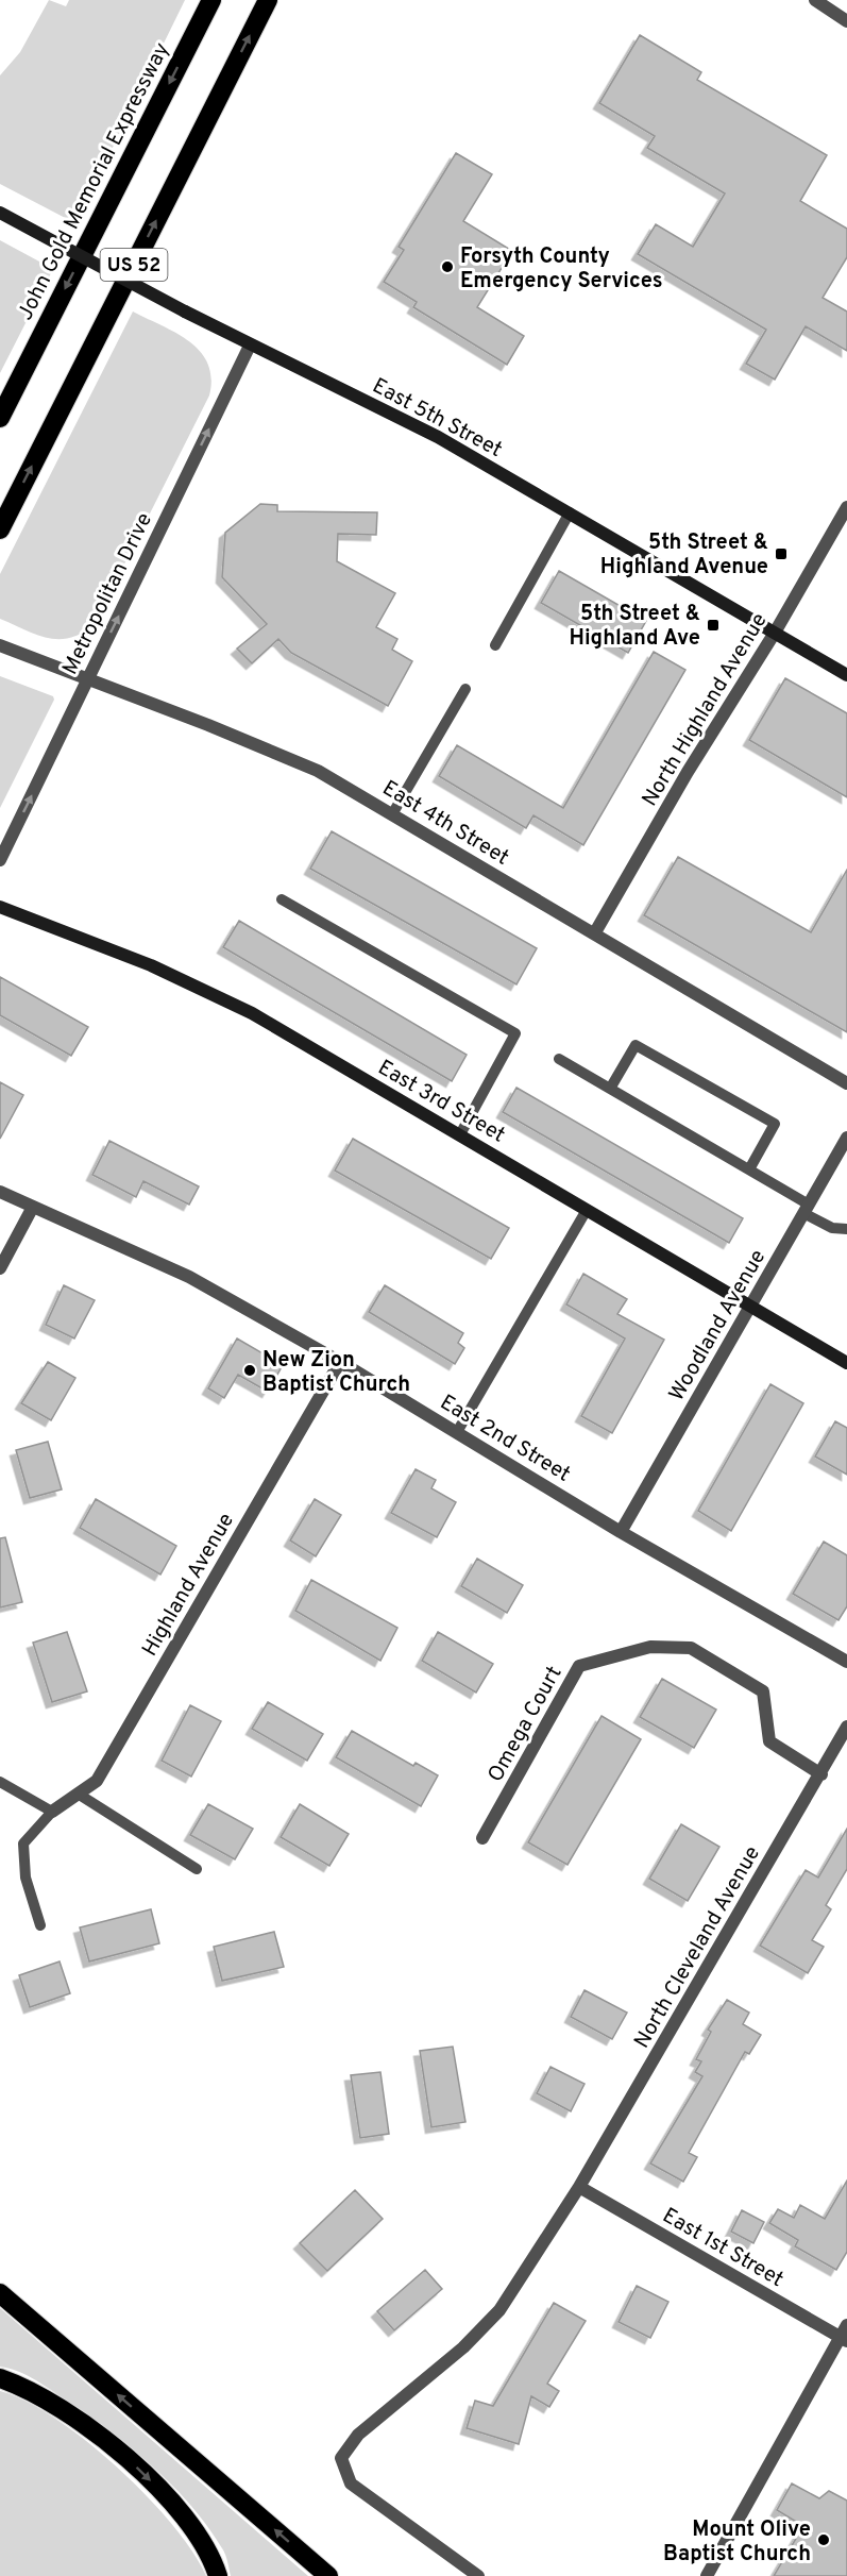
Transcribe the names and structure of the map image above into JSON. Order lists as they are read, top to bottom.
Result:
{
  "streets": {
    "highway": ["John Gold Memorial Expressway", "US 52"],
    "main road": ["East 5th Street", "East 3rd Street"],
    "street": [
      "Metropolitan Drive",
      "North Highland Avenue",
      "East 4th Street",
      "Woodland Avenue",
      "East 2nd Street",
      "Highland Avenue",
      "Omega Court",
      "North Cleveland Avenue",
      "East 1st Street"
    ]
  },
  "crossings": [
    ["East 5th Street", "Metropolitan Drive"],
    ["East 5th Street", "North Highland Avenue"],
    ["Metropolitan Drive", "East 4th Street"],
    ["North Highland Avenue", "East 4th Street"],
    ["East 3rd Street", "Woodland Avenue"],
    ["Woodland Avenue", "East 2nd Street"],
    ["East 2nd Street", "Highland Avenue"],
    ["Omega Court", "North Cleveland Avenue"],
    ["North Cleveland Avenue", "East 1st Street"]
  ],
  "one_way": ["Metropolitan Drive"],
  "places": {
    "other": ["Forsyth County Emergency Services", "New Zion Baptist Church", "Mount Olive Baptist Church"],
    "transit": ["5th Street & Highland Avenue", "5th Street & Highland Ave"]
  }
}
